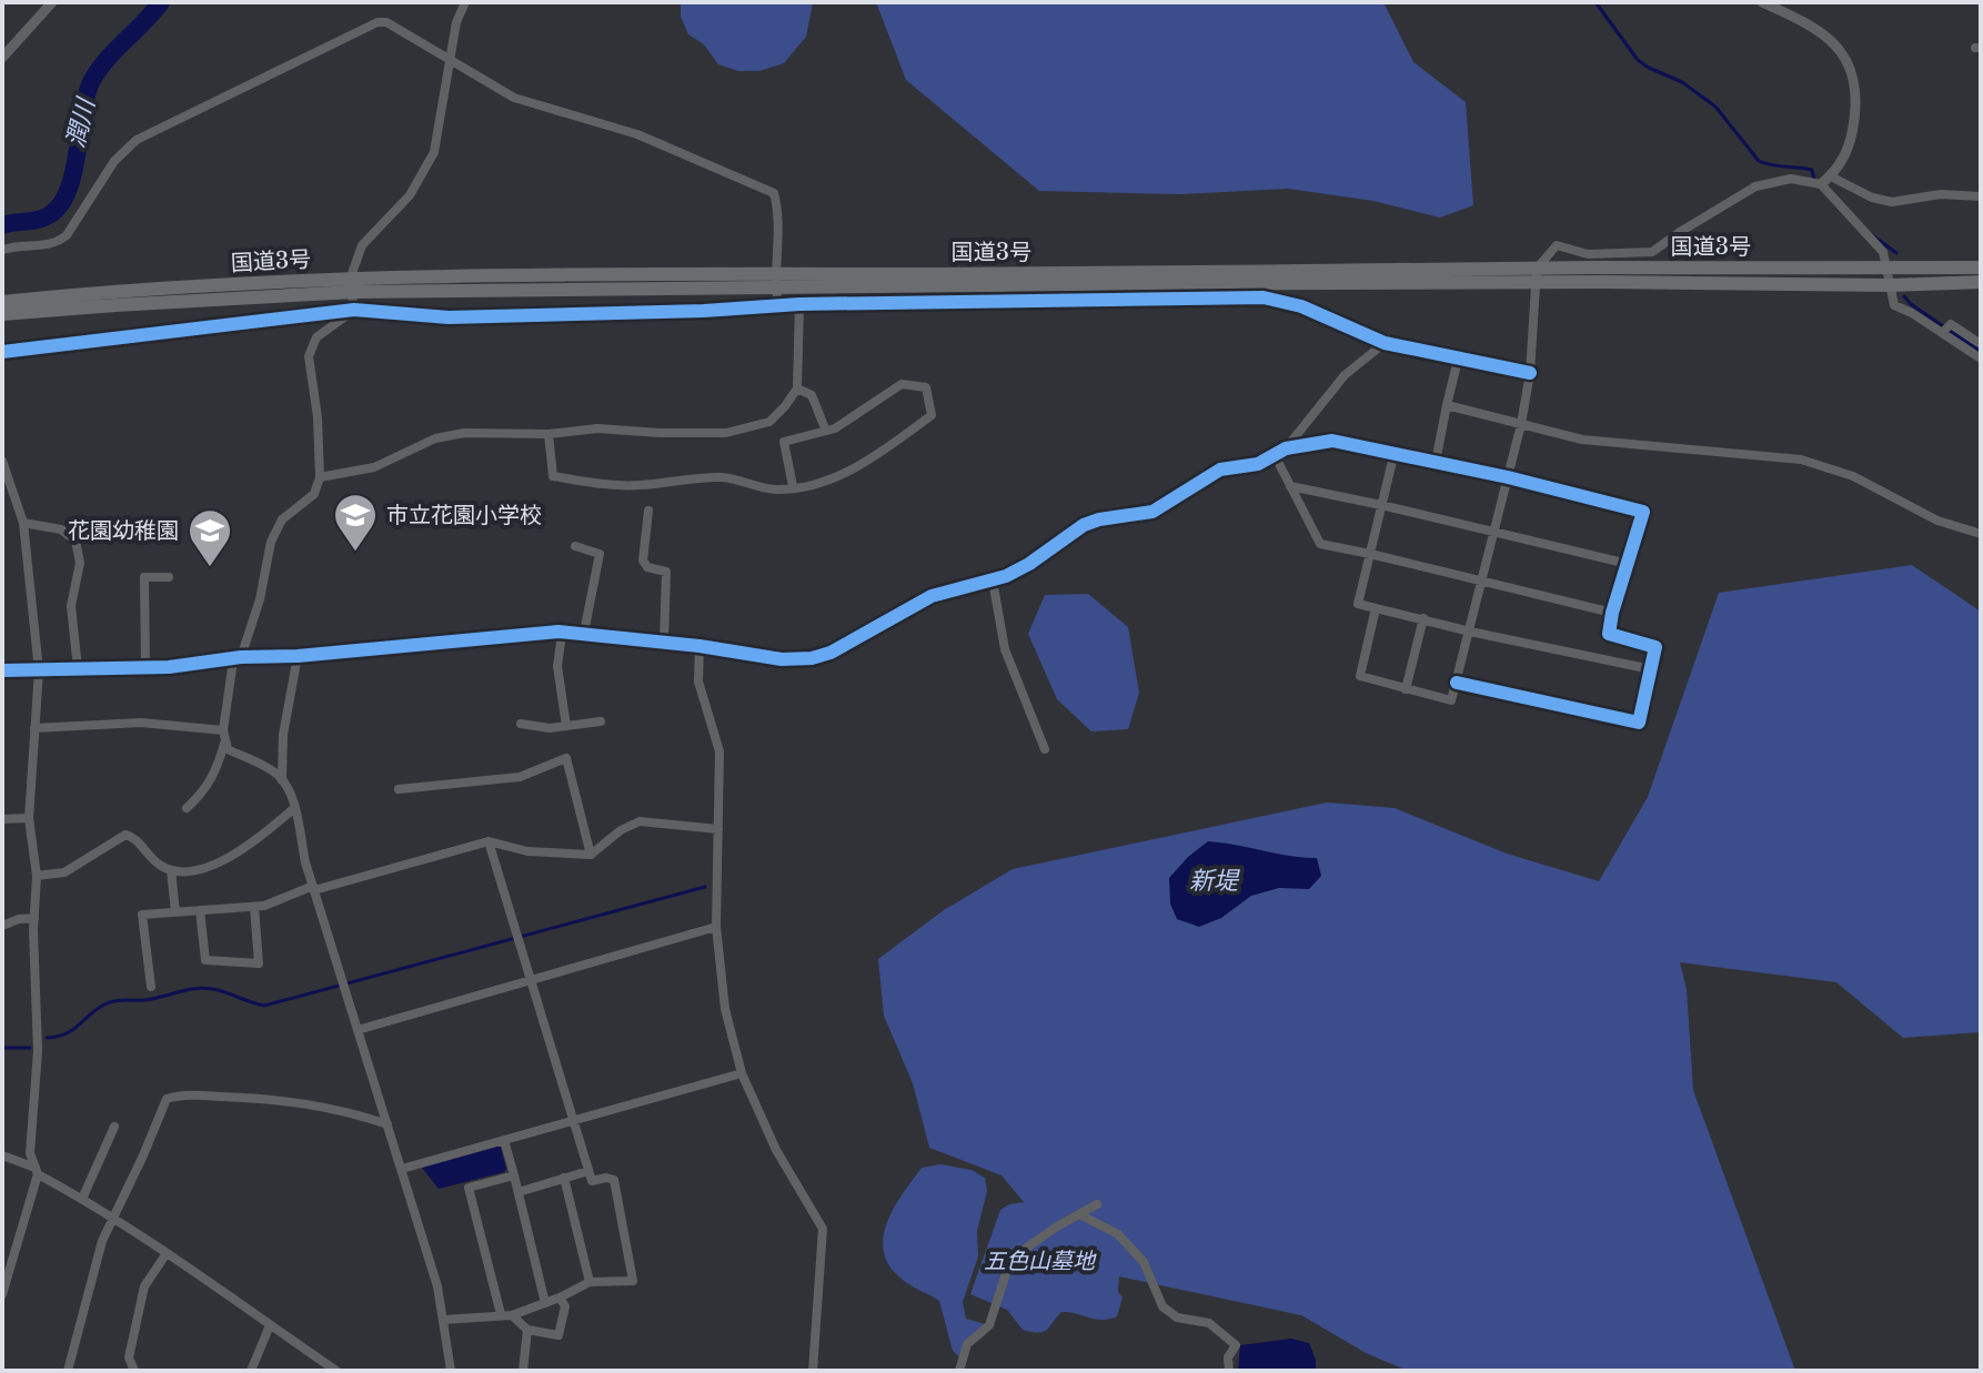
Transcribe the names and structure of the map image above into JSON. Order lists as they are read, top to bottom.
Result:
{
  "streets": {
    "highway": ["国道3号"]
  },
  "water": ["潤川", "新堤"],
  "parks": ["五色山墓地"],
  "places": {
    "school or university": ["市立花園小学校", "花園幼稚園"]
  }
}
